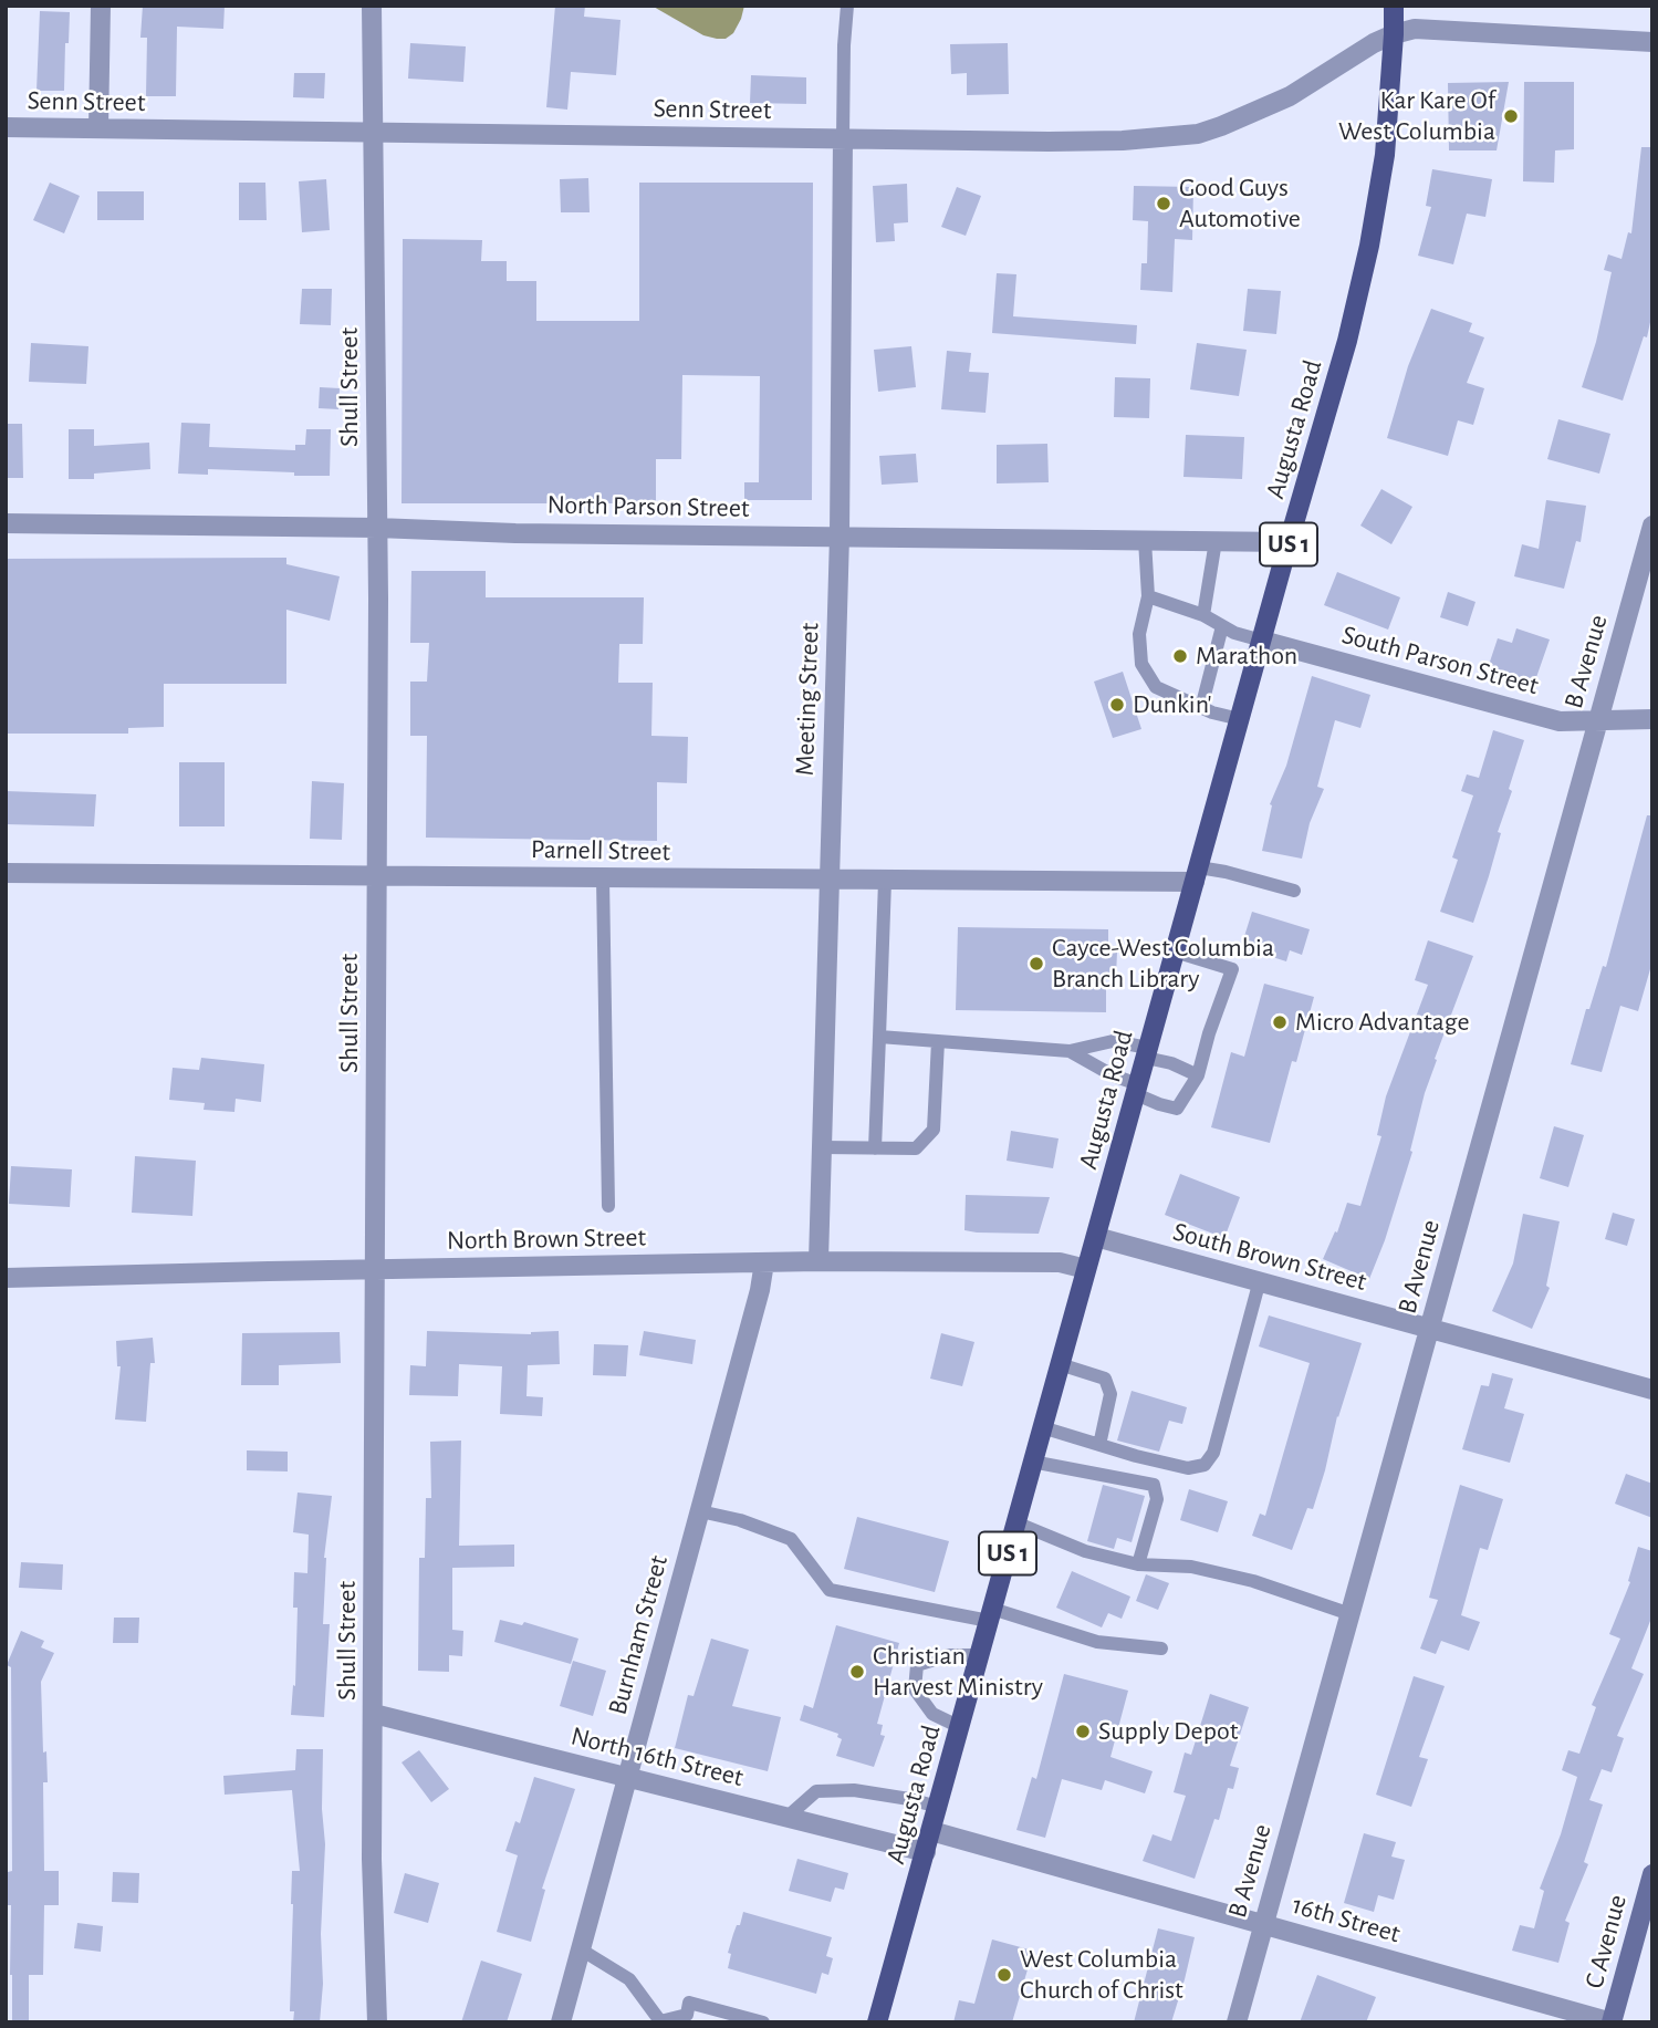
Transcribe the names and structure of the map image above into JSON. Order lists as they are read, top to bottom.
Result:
{
  "streets": {
    "main road": ["Augusta Road", "US 1"],
    "street": [
      "Senn Street",
      "Shull Street",
      "North Parson Street",
      "South Parson Street",
      "B Avenue",
      "Meeting Street",
      "Parnell Street",
      "North Brown Street",
      "South Brown Street",
      "Burnham Street",
      "North 16th Street",
      "16th Street",
      "C Avenue"
    ]
  },
  "crossings": [
    ["Senn Street", "Shull Street"],
    ["Senn Street", "Augusta Road"],
    ["Senn Street", "Meeting Street"],
    ["Shull Street", "North Parson Street"],
    ["Shull Street", "Parnell Street"],
    ["Shull Street", "North Brown Street"],
    ["Shull Street", "North 16th Street"],
    ["Augusta Road", "North Parson Street"],
    ["Augusta Road", "South Parson Street"],
    ["Augusta Road", "Parnell Street"],
    ["Augusta Road", "North Brown Street"],
    ["Augusta Road", "South Brown Street"],
    ["Augusta Road", "North 16th Street"],
    ["Augusta Road", "16th Street"],
    ["North Parson Street", "Meeting Street"],
    ["South Parson Street", "B Avenue"],
    ["B Avenue", "South Brown Street"],
    ["B Avenue", "16th Street"],
    ["Meeting Street", "Parnell Street"],
    ["Meeting Street", "North Brown Street"],
    ["North Brown Street", "Burnham Street"],
    ["Burnham Street", "North 16th Street"],
    ["16th Street", "C Avenue"]
  ],
  "places": [
    "Kar Kare Of West Columbia",
    "Good Guys Automotive",
    "Marathon",
    "Dunkin'",
    "Cayce-West Columbia Branch Library",
    "Micro Advantage",
    "Christian Harvest Ministry",
    "Supply Depot",
    "West Columbia Church of Christ"
  ]
}
